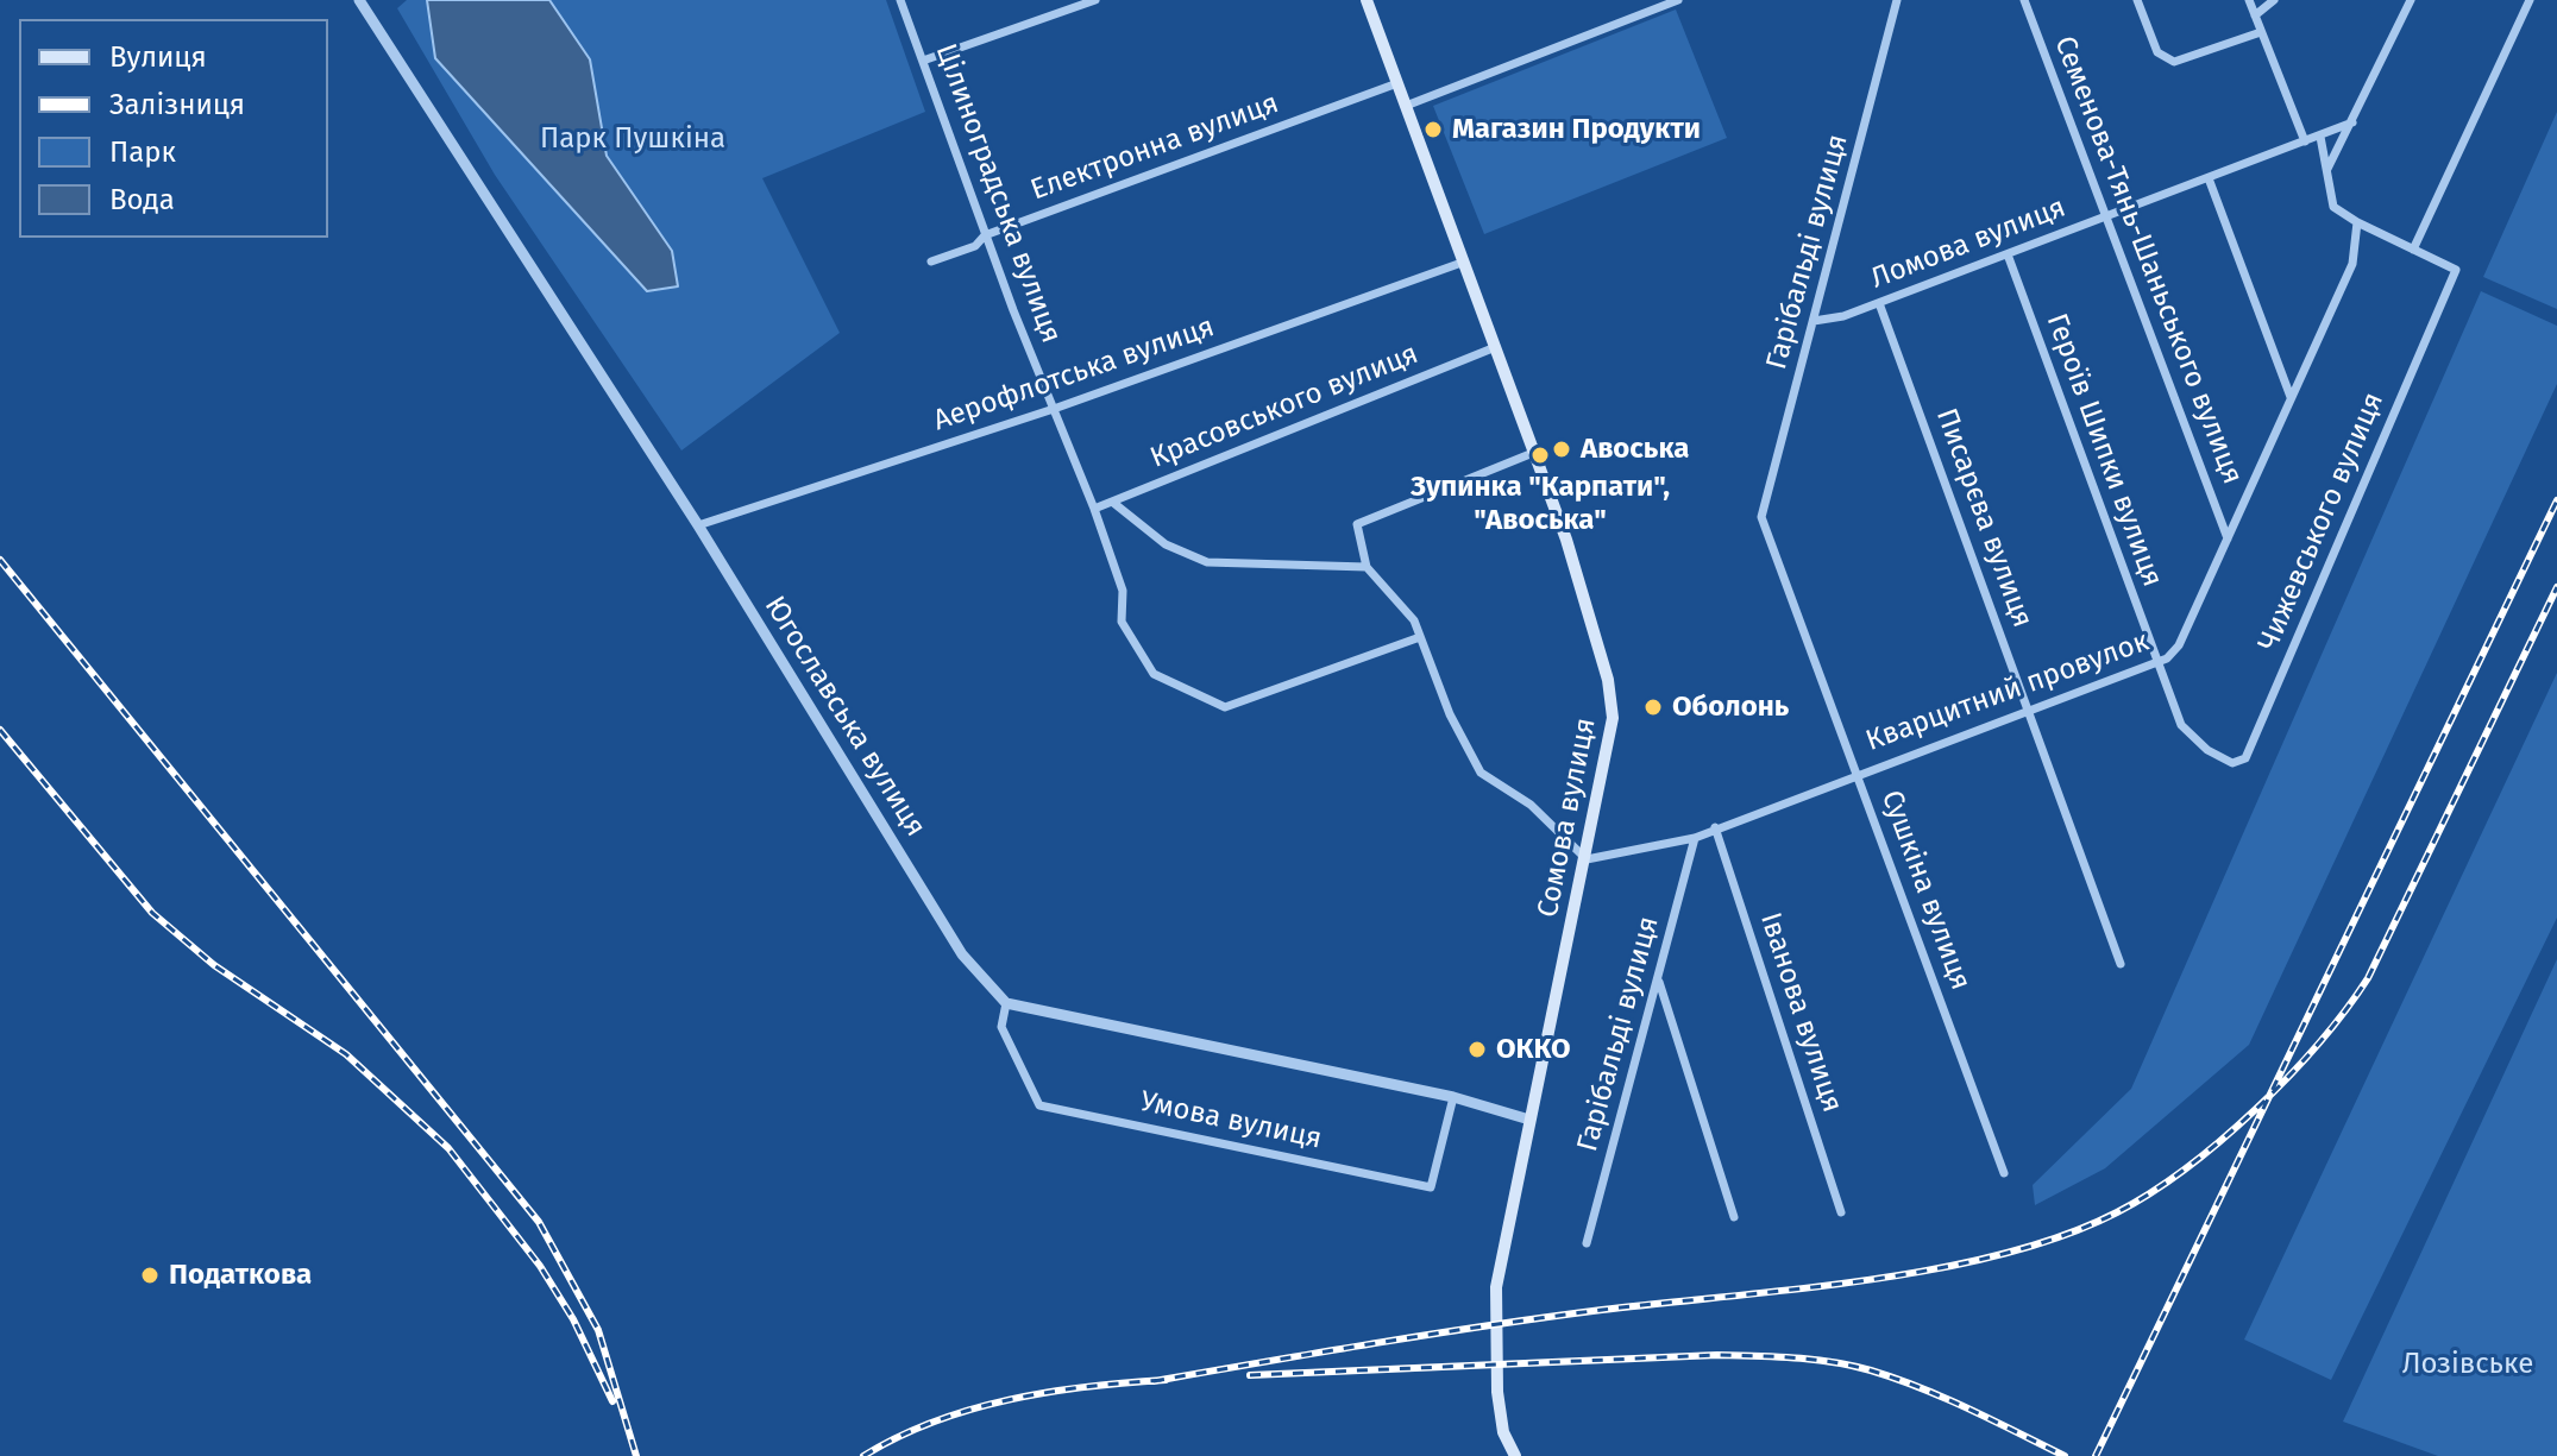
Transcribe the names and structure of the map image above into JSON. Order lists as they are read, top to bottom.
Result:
{
  "streets": {
    "main road": ["Сомова вулиця"],
    "street": [
      "Електронна вулиця",
      "Цілиноградська вулиця",
      "Ломова вулиця",
      "Гарібальді вулиця",
      "Семенова-Тянь-Шаньського вулиця",
      "Аерофлотська вулиця",
      "Красовського вулиця",
      "Героїв Шипки вулиця",
      "Писарєва вулиця",
      "Чижевського вулиця",
      "Кварцитний провулок",
      "Югославська вулиця",
      "Сушкіна вулиця",
      "Іванова вулиця",
      "Умова вулиця"
    ]
  },
  "crossings": [
    ["Електронна вулиця", "Цілиноградська вулиця"],
    ["Електронна вулиця", "Сомова вулиця"],
    ["Цілиноградська вулиця", "Аерофлотська вулиця"],
    ["Цілиноградська вулиця", "Красовського вулиця"],
    ["Ломова вулиця", "Гарібальді вулиця"],
    ["Ломова вулиця", "Семенова-Тянь-Шаньського вулиця"],
    ["Ломова вулиця", "Героїв Шипки вулиця"],
    ["Ломова вулиця", "Писарєва вулиця"],
    ["Гарібальді вулиця", "Кварцитний провулок"],
    ["Гарібальді вулиця", "Сушкіна вулиця"],
    ["Семенова-Тянь-Шаньського вулиця", "Кварцитний провулок"],
    ["Аерофлотська вулиця", "Югославська вулиця"],
    ["Аерофлотська вулиця", "Сомова вулиця"],
    ["Красовського вулиця", "Сомова вулиця"],
    ["Героїв Шипки вулиця", "Чижевського вулиця"],
    ["Героїв Шипки вулиця", "Кварцитний провулок"],
    ["Писарєва вулиця", "Кварцитний провулок"],
    ["Чижевського вулиця", "Кварцитний провулок"],
    ["Кварцитний провулок", "Сомова вулиця"],
    ["Кварцитний провулок", "Сушкіна вулиця"],
    ["Кварцитний провулок", "Іванова вулиця"],
    ["Югославська вулиця", "Умова вулиця"]
  ],
  "parks": ["Парк Пушкіна", "Лозівське"],
  "places": [
    "Магазин Продукти",
    "Авоська",
    "Зупинка \"Карпати\", \"Авоська\"",
    "Оболонь",
    "ОККО",
    "Податкова"
  ],
  "legend": [
    "Вулиця",
    "Залізниця",
    "Парк",
    "Вода"
  ]
}
